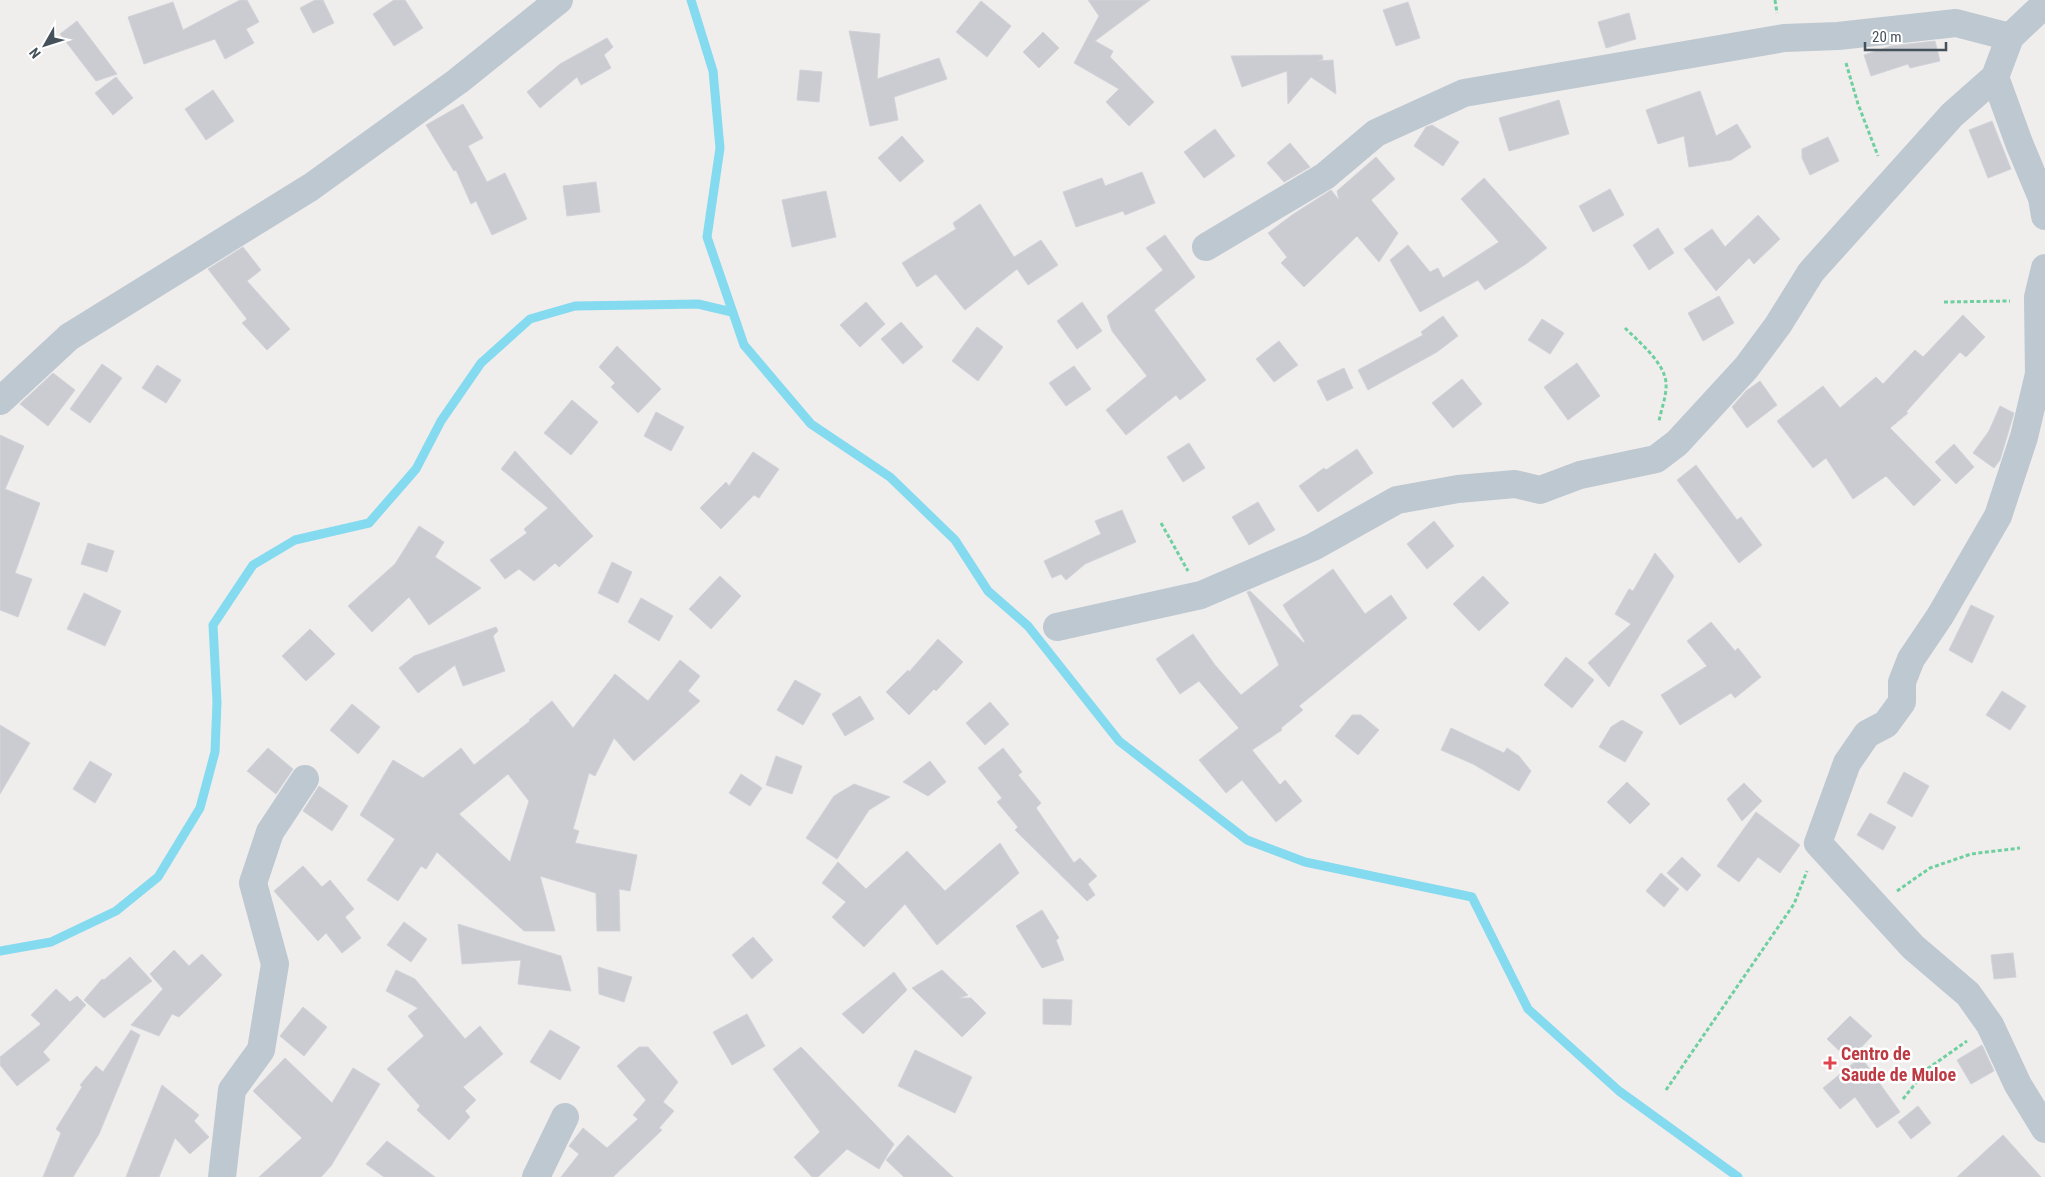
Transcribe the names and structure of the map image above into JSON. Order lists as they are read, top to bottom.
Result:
{
  "places": {
    "health": ["Centro de Saude de Muloe"]
  },
  "scale_bar": "20 m",
  "north": "bottom left"
}
